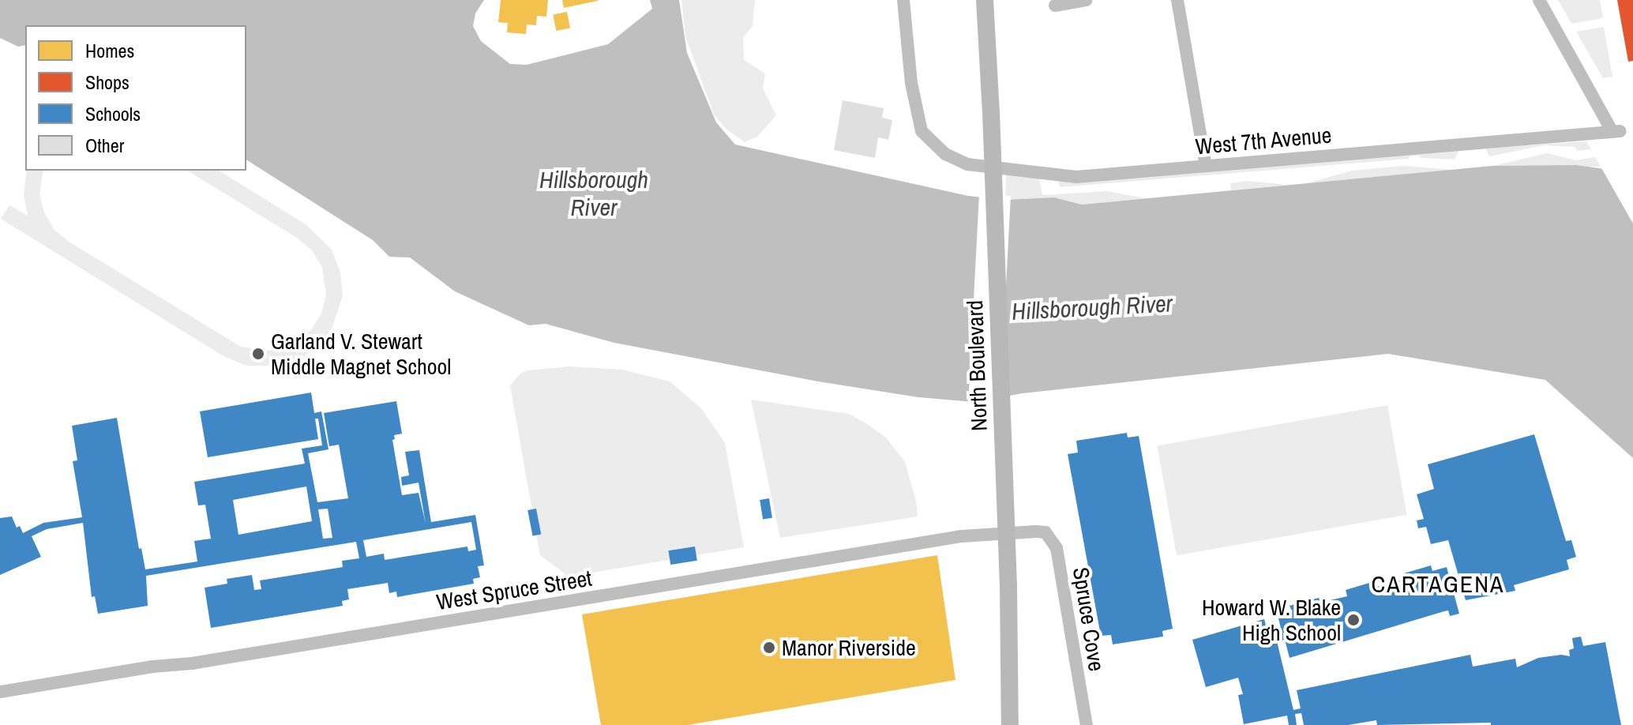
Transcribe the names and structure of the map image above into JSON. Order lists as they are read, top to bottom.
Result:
{
  "streets": {
    "street": [
      "West 7th Avenue",
      "North Boulevard",
      "West Spruce Street",
      "Spruce Cove"
    ]
  },
  "crossings": [
    ["West Spruce Street", "Spruce Cove"]
  ],
  "districts": ["CARTAGENA"],
  "water": ["Hillsborough River"],
  "places": ["Garland V. Stewart Middle Magnet School", "Howard W. Blake High School", "Manor Riverside"],
  "legend": [
    "Homes",
    "Shops",
    "Schools",
    "Other"
  ]
}
